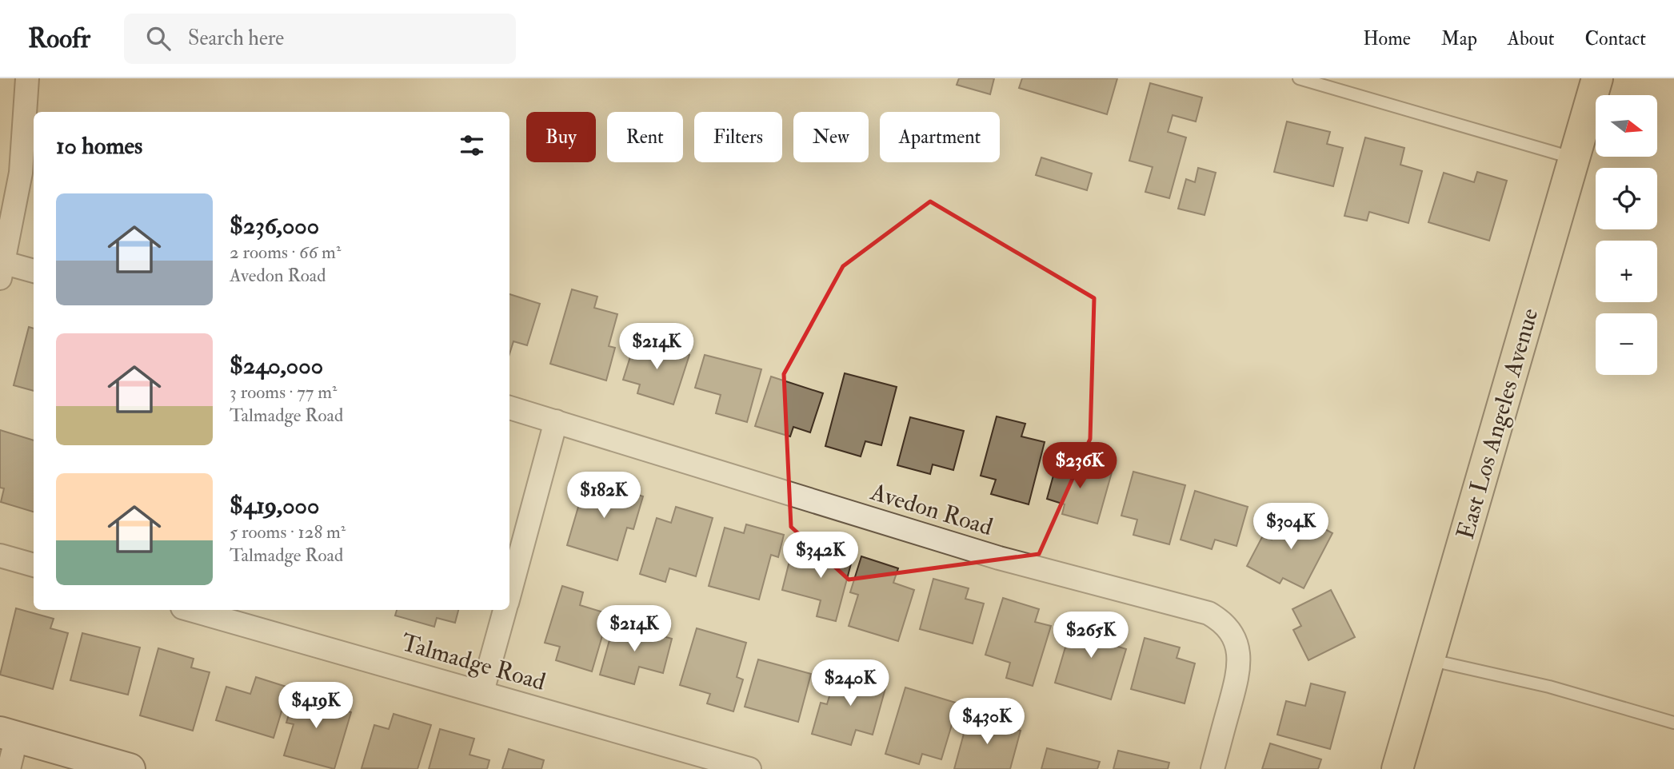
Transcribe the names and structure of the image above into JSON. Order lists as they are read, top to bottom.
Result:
{
  "streets": {
    "main road": ["East Los Angeles Avenue"],
    "street": ["Avedon Road", "Talmadge Road"]
  },
  "north": "right",
  "page": {
    "header": "Roofr",
    "search": "Search here",
    "nav": [
      "Home",
      "Map",
      "About",
      "Contact"
    ],
    "map_buttons": ["+", "−"],
    "chip": [
      "Buy",
      "Rent",
      "Filters",
      "New",
      "Apartment"
    ],
    "heading": "10 homes",
    "list": [
      {
        "name": "$236,000",
        "note": "2 rooms · 66 m² · Avedon Road"
      },
      {
        "name": "$240,000",
        "note": "3 rooms · 77 m² · Talmadge Road"
      },
      {
        "name": "$419,000",
        "note": "5 rooms · 128 m² · Talmadge Road"
      }
    ],
    "price": [
      "$214K",
      "$236K",
      "$182K",
      "$304K",
      "$342K",
      "$214K",
      "$265K",
      "$240K",
      "$419K",
      "$430K"
    ]
  }
}
